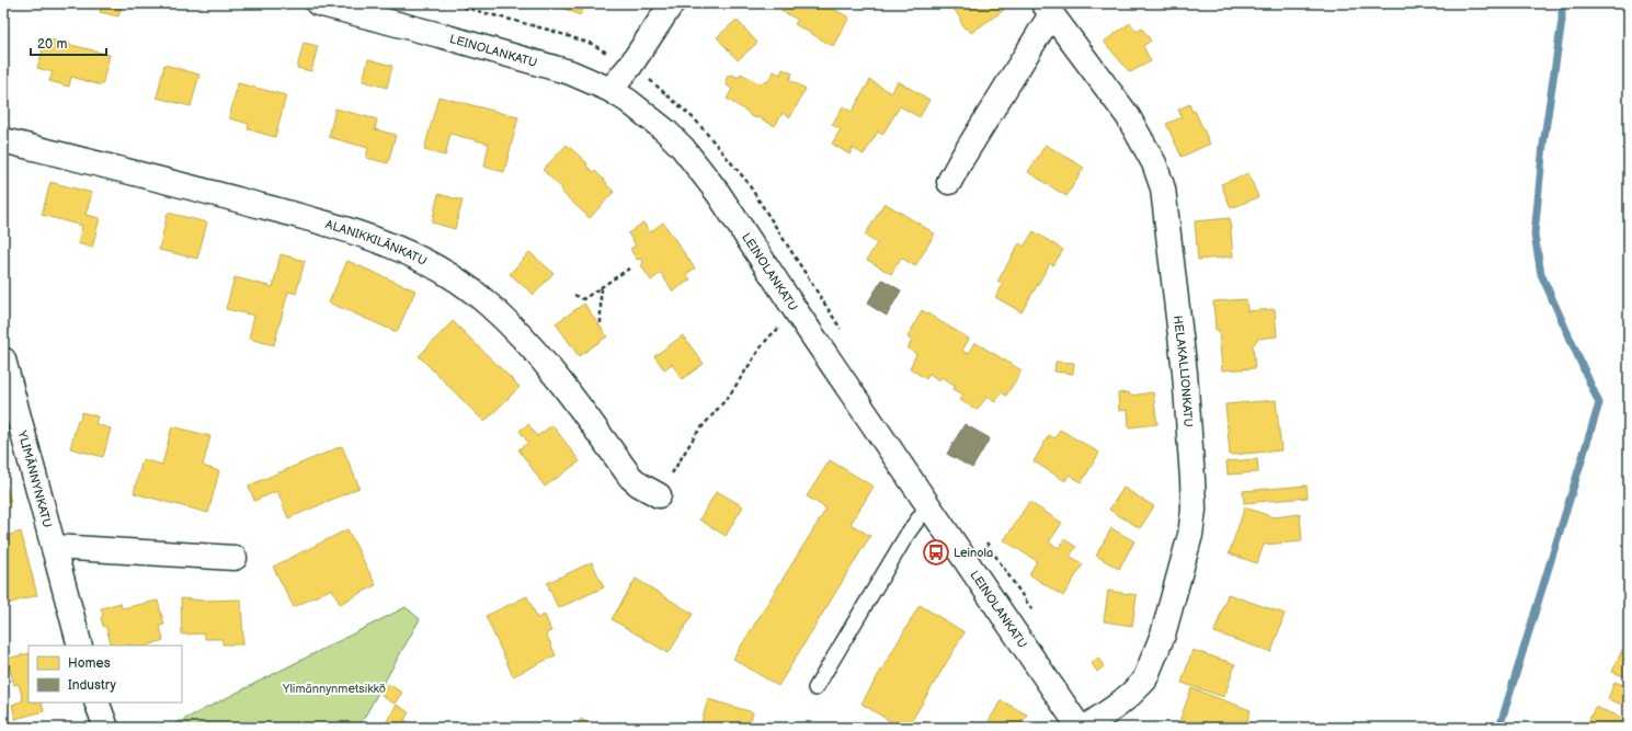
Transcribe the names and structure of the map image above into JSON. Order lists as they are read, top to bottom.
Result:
{
  "streets": {
    "street": [
      "LEINOLANKATU",
      "ALANIKKILÄNKATU",
      "HELAKALLIONKATU",
      "YLIMÄNNYNKATU"
    ]
  },
  "parks": ["Ylimännynmetsikkö"],
  "places": {
    "bus stop": ["Leinola"]
  },
  "legend": ["Homes", "Industry"],
  "scale_bar": "20 m"
}
